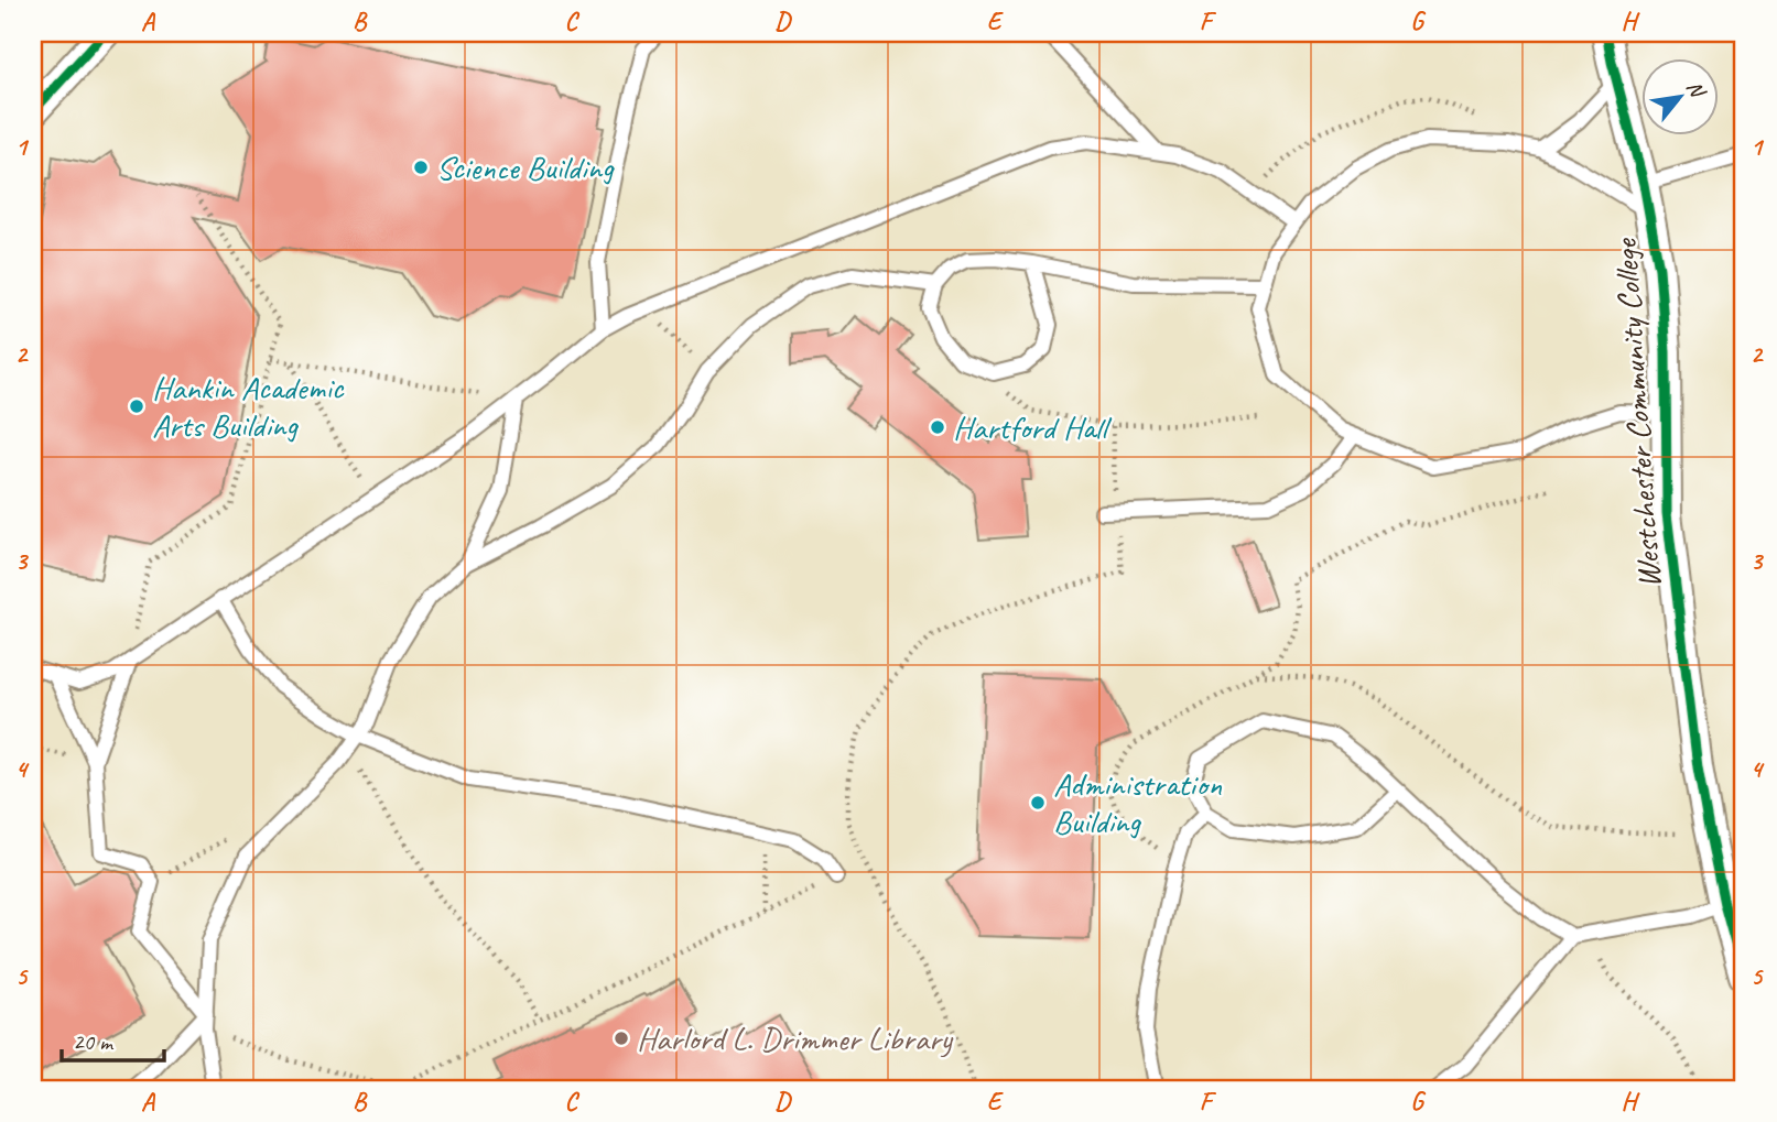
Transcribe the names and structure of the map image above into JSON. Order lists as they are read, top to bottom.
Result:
{
  "streets": {
    "street": ["Westchester Community College"]
  },
  "places": [
    "Science Building",
    "Hankin Academic Arts Building",
    "Hartford Hall",
    "Administration Building",
    "Harlord L. Drimmer Library"
  ],
  "scale_bar": "20 m",
  "north": "top right",
  "grid": {
    "columns": [
      "A",
      "B",
      "C",
      "D",
      "E",
      "F",
      "G",
      "H"
    ],
    "rows": [
      "1",
      "2",
      "3",
      "4",
      "5"
    ]
  }
}
